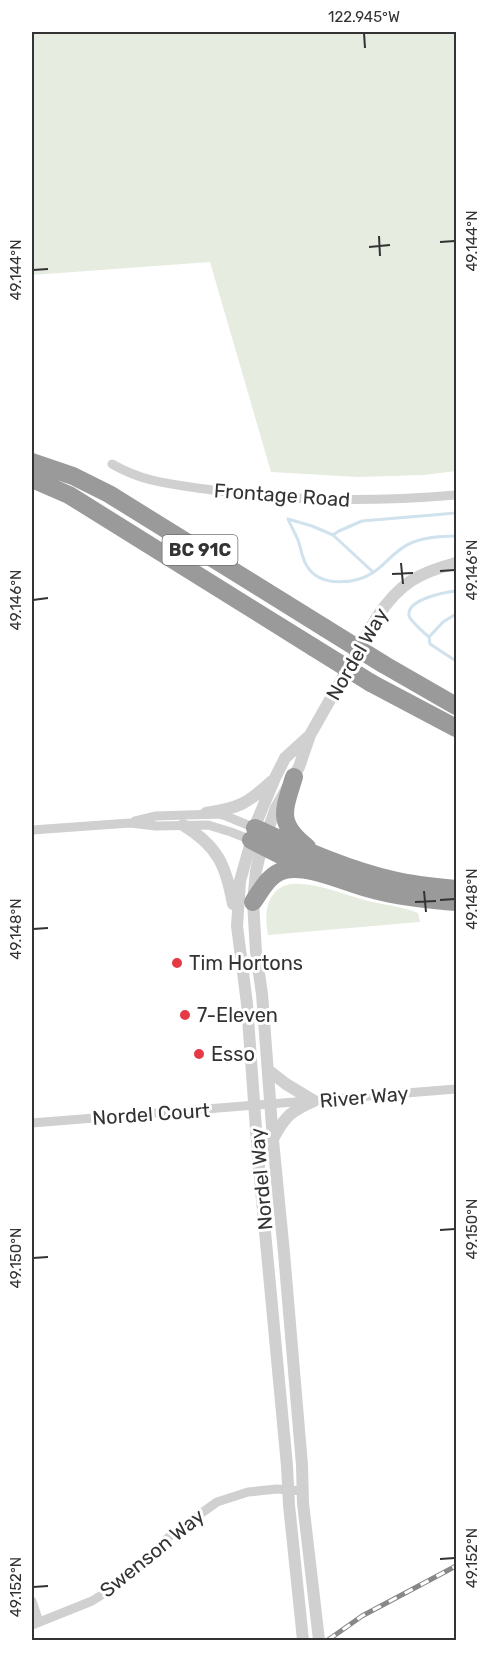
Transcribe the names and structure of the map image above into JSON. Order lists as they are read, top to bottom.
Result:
{
  "streets": {
    "highway": ["BC 91C"],
    "street": [
      "Frontage Road",
      "Nordel Way",
      "River Way",
      "Nordel Court",
      "Swenson Way"
    ]
  },
  "crossings": [
    ["Nordel Way", "River Way"],
    ["Nordel Way", "Nordel Court"],
    ["Nordel Way", "Swenson Way"],
    ["River Way", "Nordel Court"]
  ],
  "places": ["Tim Hortons", "7-Eleven", "Esso"],
  "coordinates": [
    "122.945°W",
    "49.144°N",
    "49.146°N",
    "49.148°N",
    "49.150°N",
    "49.152°N"
  ]
}
